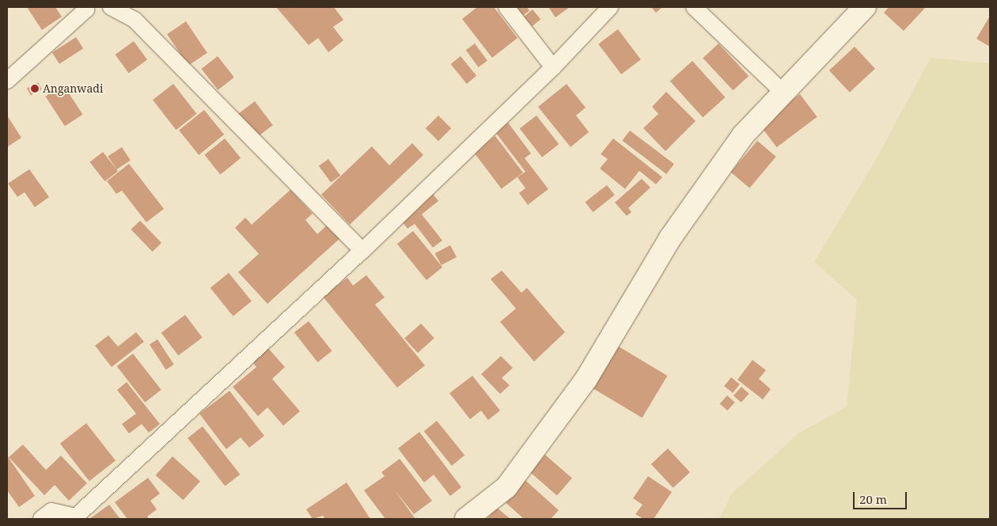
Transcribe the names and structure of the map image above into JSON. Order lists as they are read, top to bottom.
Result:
{
  "places": ["Anganwadi"],
  "scale_bar": "20 m"
}
